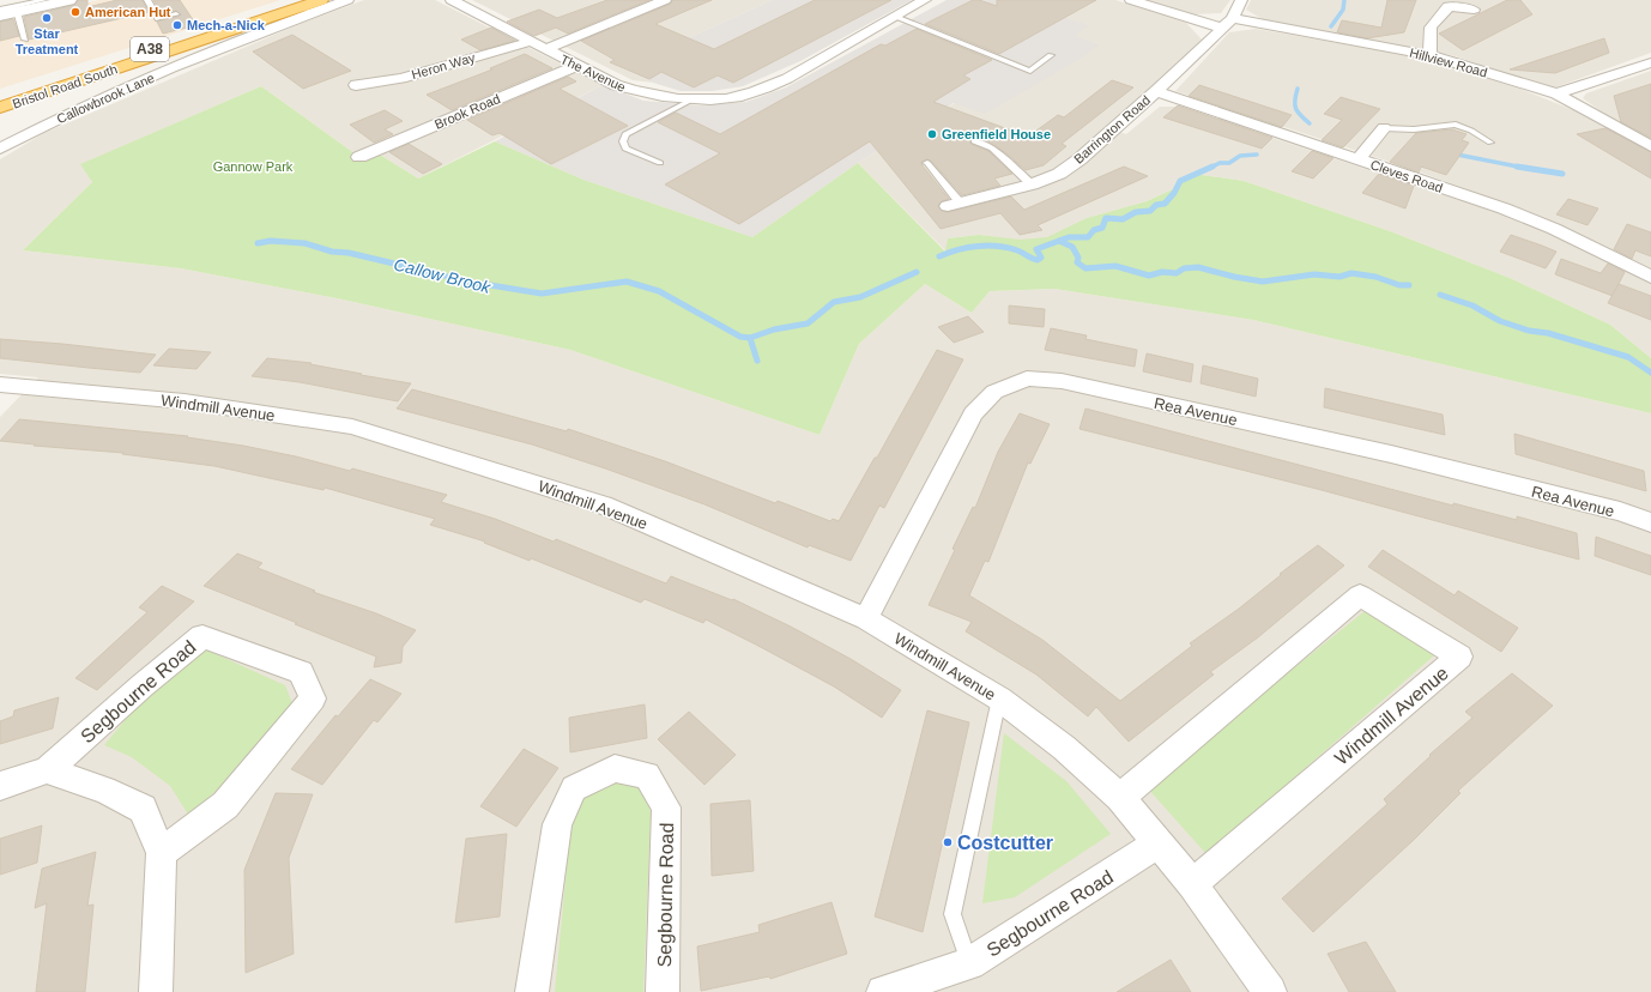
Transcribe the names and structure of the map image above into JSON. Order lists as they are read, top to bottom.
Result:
{
  "streets": {
    "highway": ["A38", "Bristol Road South"],
    "street": [
      "Hillview Road",
      "Heron Way",
      "The Avenue",
      "Callowbrook Lane",
      "Brook Road",
      "Barrington Road",
      "Cleves Road",
      "Windmill Avenue",
      "Rea Avenue",
      "Segbourne Road"
    ]
  },
  "crossings": [
    ["Hillview Road", "Barrington Road"],
    ["Heron Way", "The Avenue"],
    ["The Avenue", "Brook Road"],
    ["Barrington Road", "Cleves Road"],
    ["Windmill Avenue", "Rea Avenue"],
    ["Windmill Avenue", "Segbourne Road"]
  ],
  "water": ["Callow Brook"],
  "parks": ["Gannow Park"],
  "places": [
    "American Hut",
    "Star Treatment",
    "Mech-a-Nick",
    "Greenfield House",
    "Costcutter"
  ]
}
